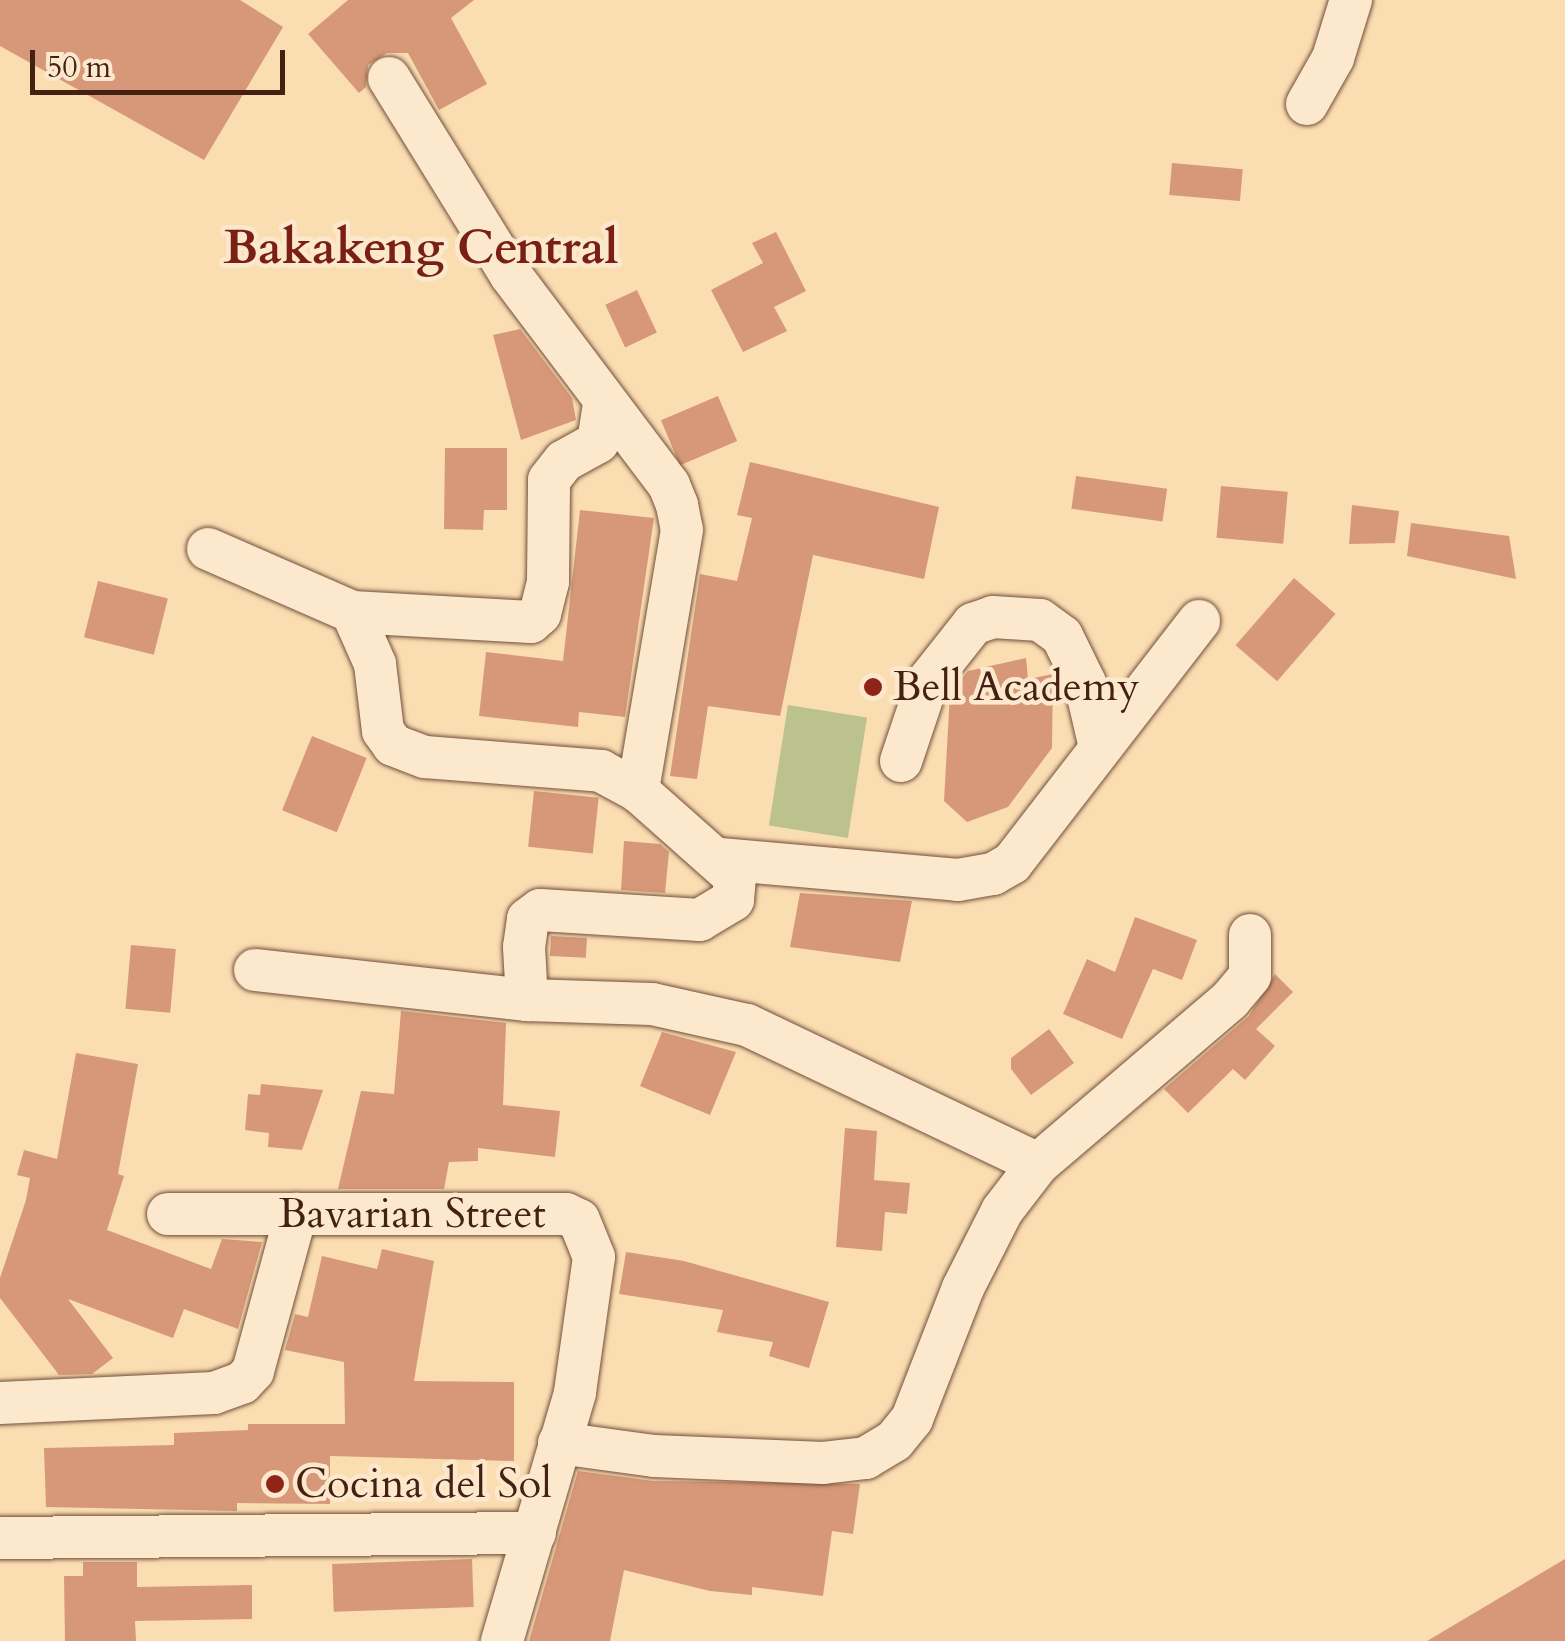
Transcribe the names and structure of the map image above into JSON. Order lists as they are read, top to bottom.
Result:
{
  "streets": {
    "street": ["Bavarian Street"]
  },
  "districts": ["Bakakeng Central"],
  "places": ["Bell Academy", "Cocina del Sol"],
  "scale_bar": "50 m"
}
